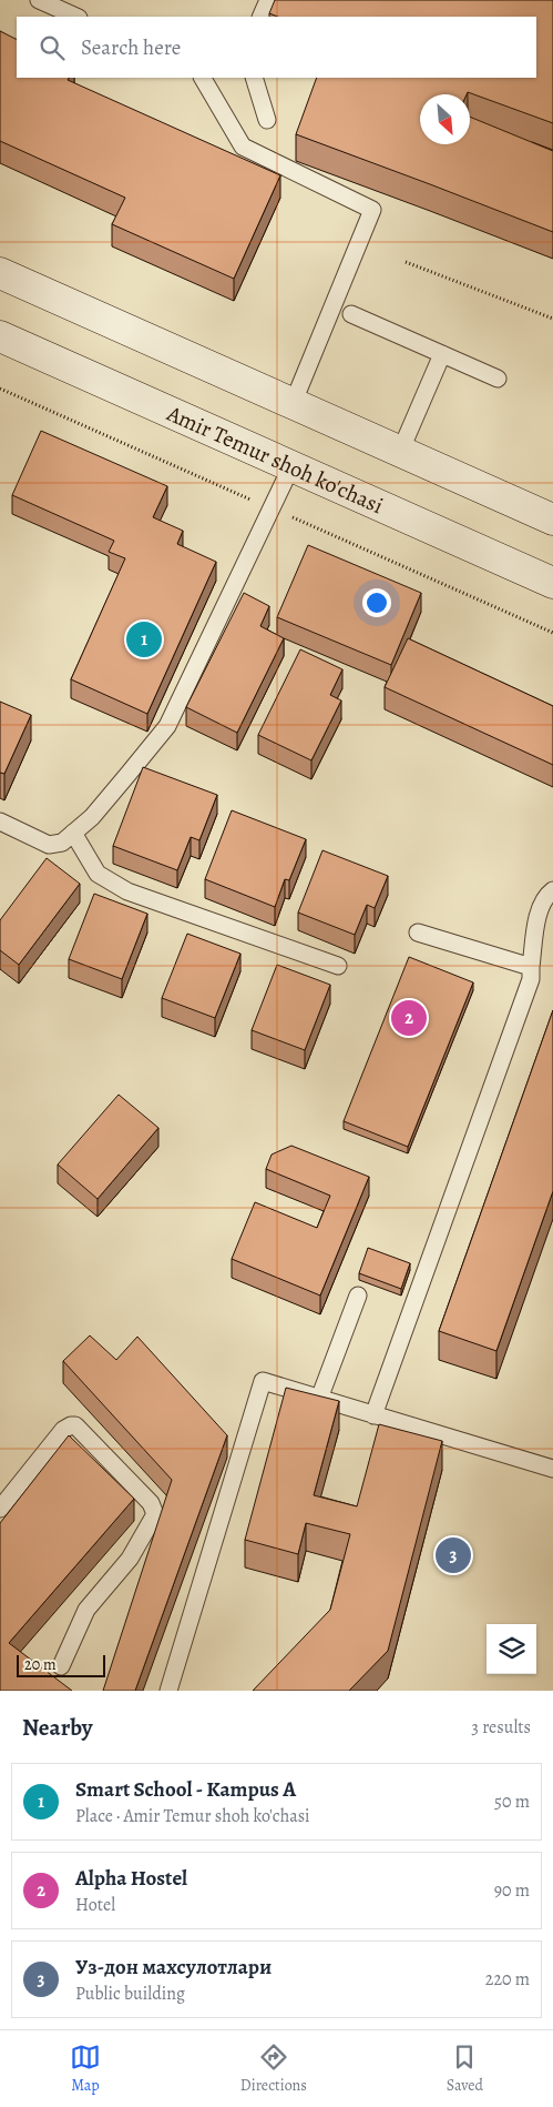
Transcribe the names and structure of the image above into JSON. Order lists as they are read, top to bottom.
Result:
{
  "streets": {
    "main road": ["Amir Temur shoh ko'chasi"]
  },
  "scale_bar": "20 m",
  "north": "bottom right",
  "page": {
    "search": "Search here",
    "pins": ["1", "2", "3"],
    "scale": "20 m",
    "heading": ["Nearby", "3 results"],
    "list": [
      {
        "mark": "1",
        "name": "Smart School - Kampus A",
        "note": "Place · Amir Temur shoh ko'chasi",
        "value": "50 m"
      },
      {
        "mark": "2",
        "name": "Alpha Hostel",
        "note": "Hotel",
        "value": "90 m"
      },
      {
        "mark": "3",
        "name": "Уз-дон махсулотлари",
        "note": "Public building",
        "value": "220 m"
      }
    ],
    "nav": ["Map", "Directions", "Saved"]
  }
}
